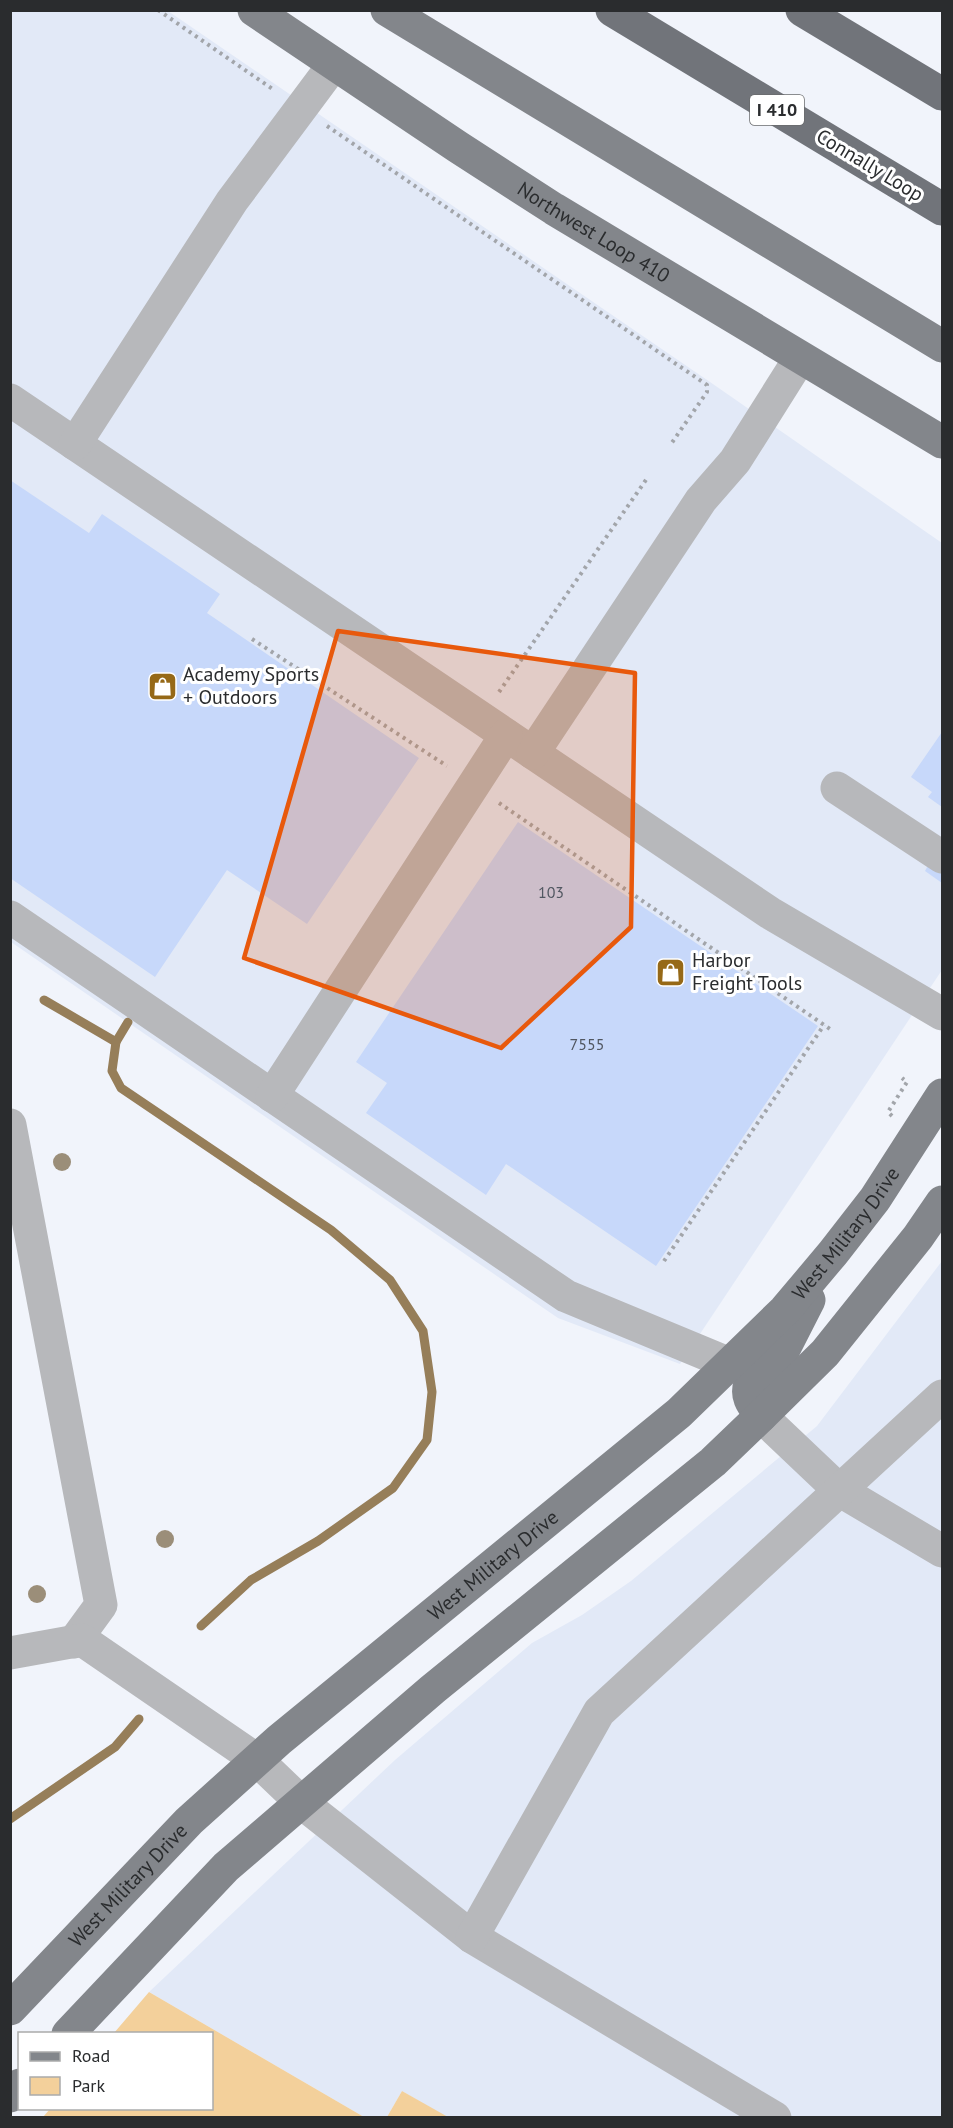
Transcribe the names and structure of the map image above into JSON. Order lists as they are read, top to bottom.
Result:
{
  "streets": {
    "highway": ["I 410", "Connally Loop"],
    "main road": ["Northwest Loop 410", "West Military Drive"]
  },
  "places": {
    "shop": ["Academy Sports + Outdoors", "Harbor Freight Tools"]
  },
  "house_numbers": ["103", "7555"],
  "legend": ["Road", "Park"]
}
